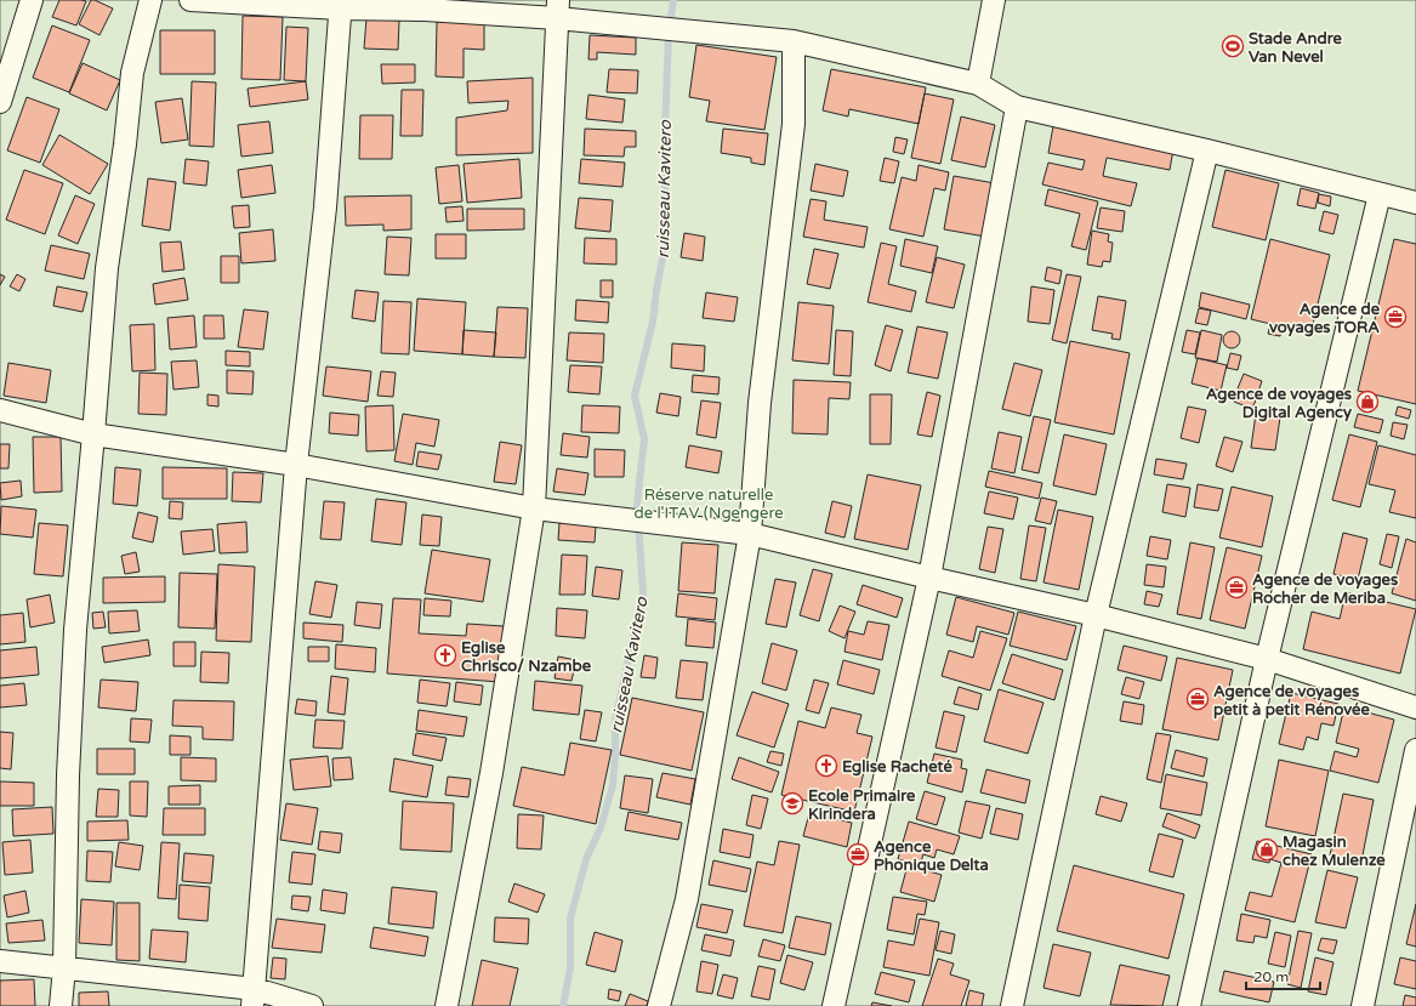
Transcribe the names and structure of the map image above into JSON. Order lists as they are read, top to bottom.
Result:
{
  "water": ["ruisseau Kavitero"],
  "parks": ["Réserve naturelle de l'ITAV (Ngengere"],
  "places": {
    "sports": ["Stade Andre Van Nevel"],
    "office": [
      "Agence de voyages TORA",
      "Agence de voyages Rocher de Meriba",
      "Agence de voyages petit à petit Rénovée",
      "Agence Phonique Delta"
    ],
    "shop": ["Agence de voyages Digital Agency", "Magasin chez Mulenze"],
    "church": ["Eglise Chrisco/ Nzambe", "Eglise Racheté"],
    "school or university": ["Ecole Primaire Kirindera"]
  },
  "scale_bar": "20 m"
}
